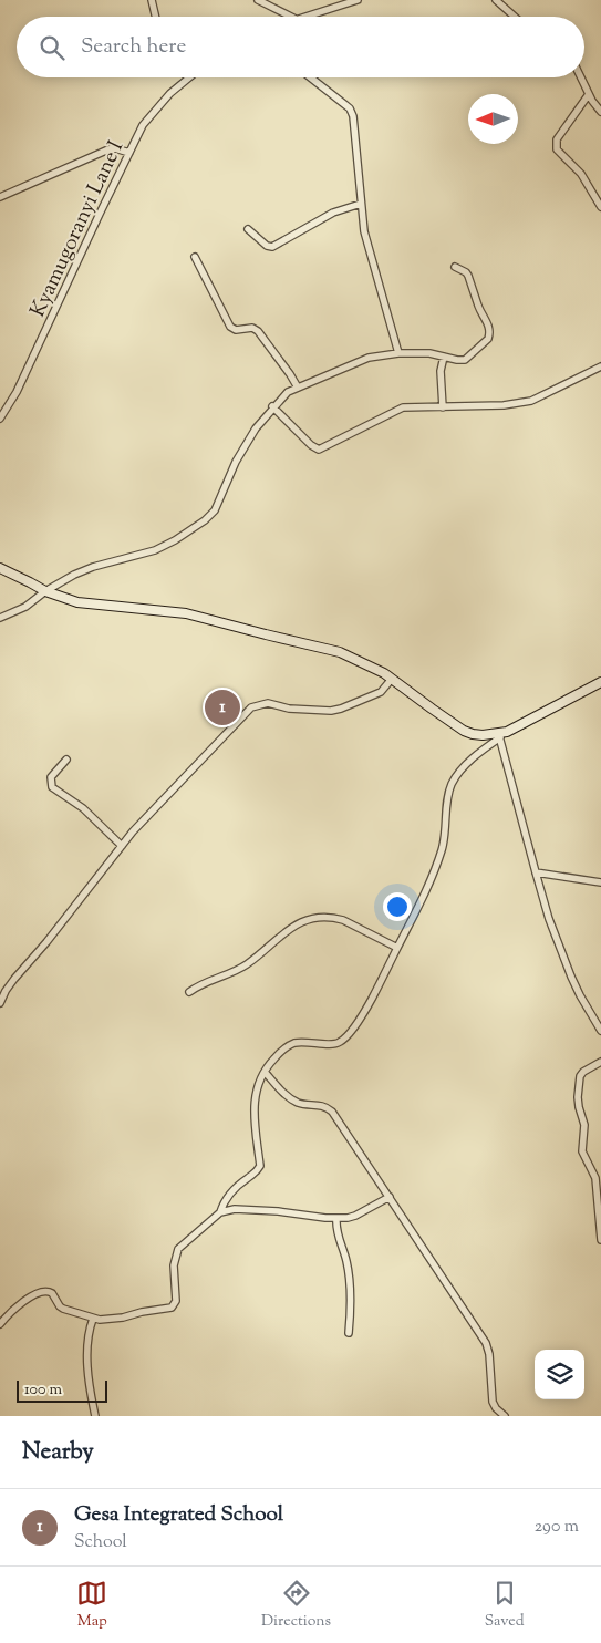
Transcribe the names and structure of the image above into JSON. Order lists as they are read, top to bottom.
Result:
{
  "streets": {
    "street": ["Kyamugoranyi Lane I"]
  },
  "scale_bar": "100 m",
  "north": "left",
  "page": {
    "search": "Search here",
    "pins": "1",
    "scale": "100 m",
    "heading": "Nearby",
    "list": [
      {
        "mark": "1",
        "name": "Gesa Integrated School",
        "note": "School",
        "value": "290 m"
      }
    ],
    "nav": ["Map", "Directions", "Saved"]
  }
}
